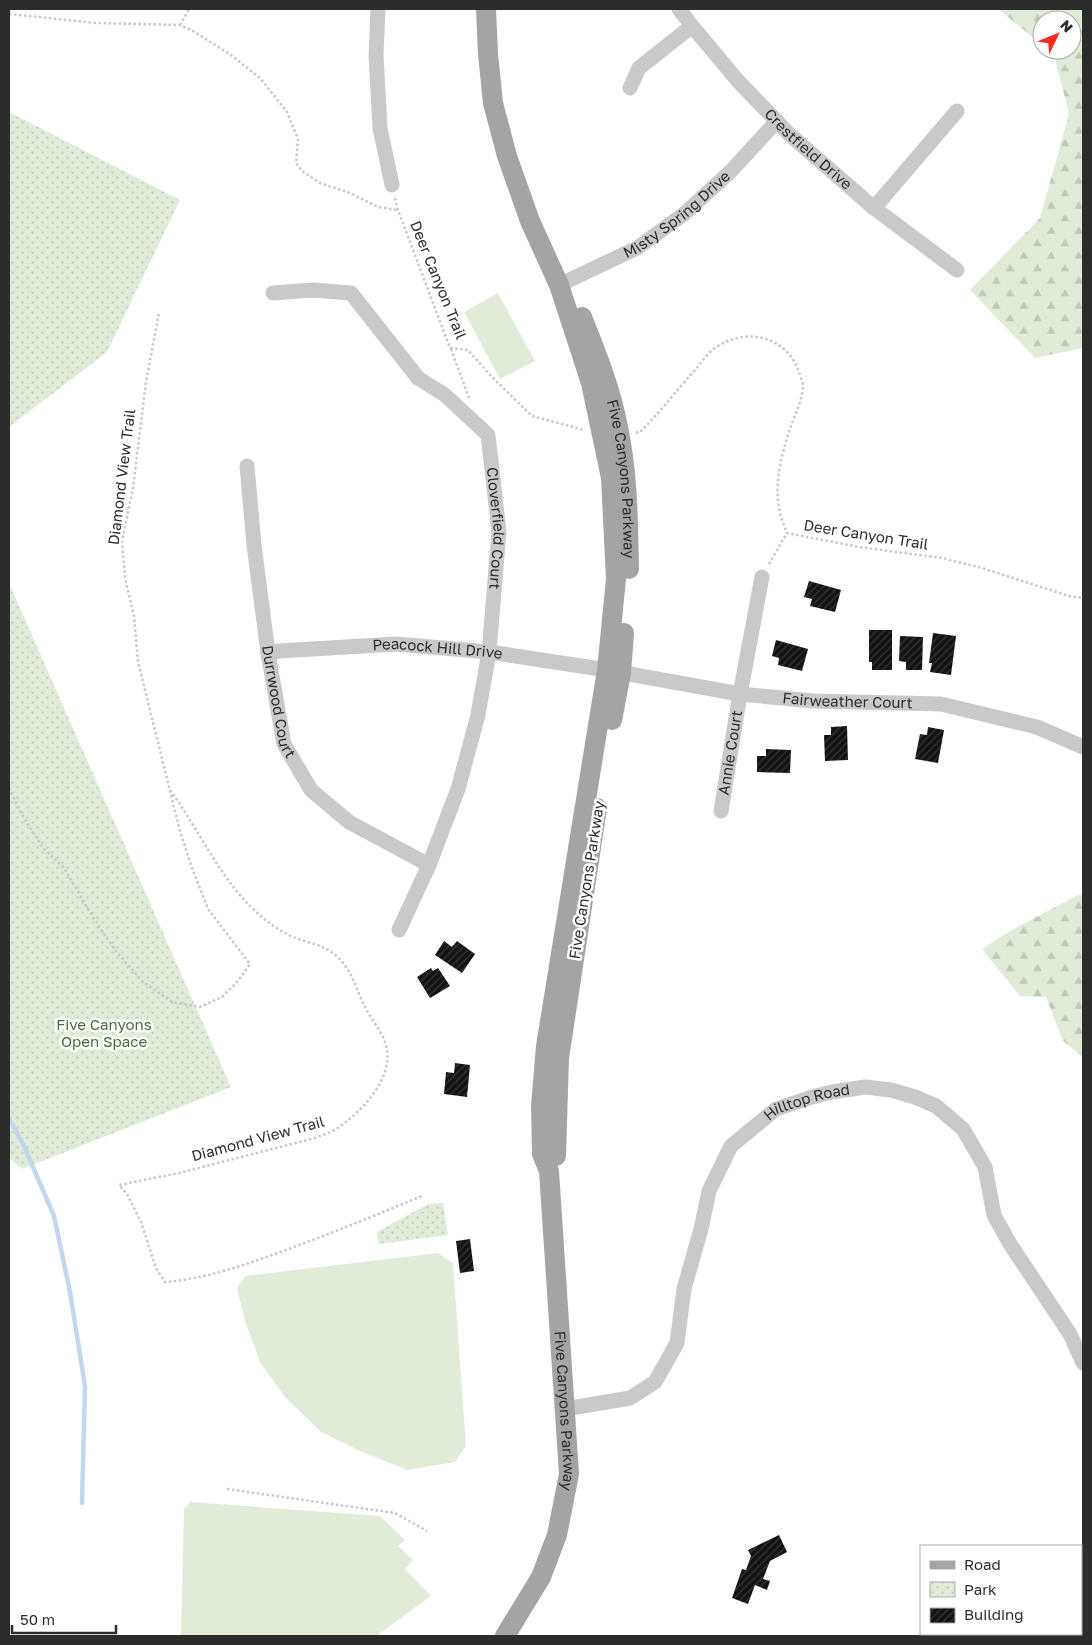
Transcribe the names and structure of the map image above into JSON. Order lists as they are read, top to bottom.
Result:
{
  "streets": {
    "main road": ["Five Canyons Parkway"],
    "street": [
      "Crestfield Drive",
      "Misty Spring Drive",
      "Cloverfield Court",
      "Peacock Hill Drive",
      "Durrwood Court",
      "Fairweather Court",
      "Annie Court",
      "Hilltop Road"
    ],
    "path": ["Deer Canyon Trail", "Diamond View Trail"]
  },
  "crossings": [
    ["Crestfield Drive", "Misty Spring Drive"],
    ["Misty Spring Drive", "Five Canyons Parkway"],
    ["Deer Canyon Trail", "Five Canyons Parkway"],
    ["Five Canyons Parkway", "Peacock Hill Drive"],
    ["Five Canyons Parkway", "Fairweather Court"],
    ["Five Canyons Parkway", "Hilltop Road"],
    ["Cloverfield Court", "Peacock Hill Drive"],
    ["Cloverfield Court", "Durrwood Court"],
    ["Peacock Hill Drive", "Durrwood Court"],
    ["Peacock Hill Drive", "Fairweather Court"],
    ["Fairweather Court", "Annie Court"]
  ],
  "parks": ["Five Canyons Open Space"],
  "legend": ["Road", "Park", "Building"],
  "scale_bar": "50 m",
  "north": "top right"
}
